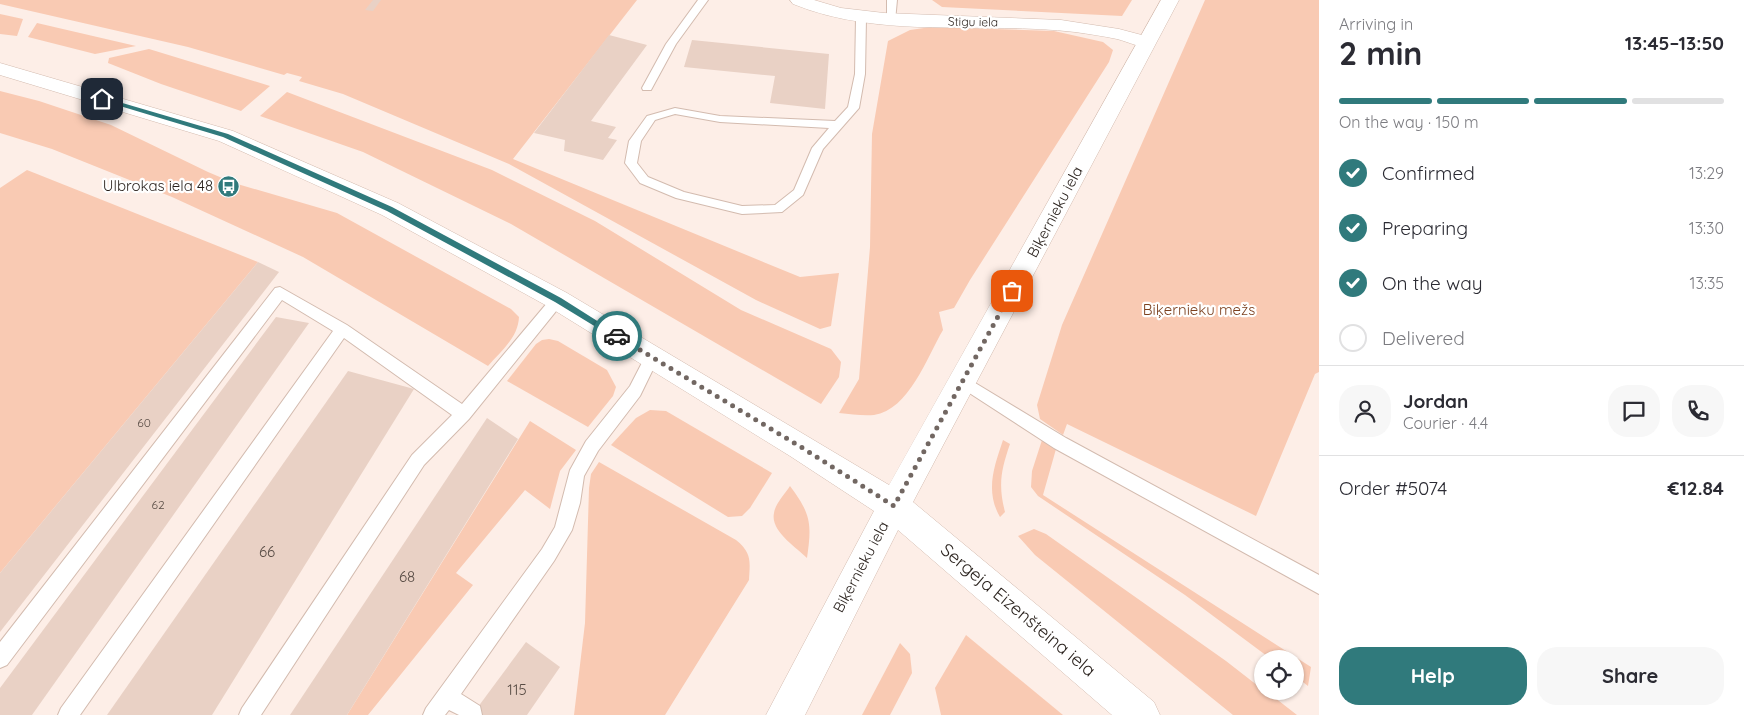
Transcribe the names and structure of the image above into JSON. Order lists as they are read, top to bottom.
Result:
{
  "streets": {
    "main road": ["Stigu iela", "Biķernieku iela", "Sergeja Eizenšteina iela"]
  },
  "crossings": [
    ["Stigu iela", "Biķernieku iela"],
    ["Biķernieku iela", "Sergeja Eizenšteina iela"]
  ],
  "parks": ["Biķernieku mežs"],
  "places": {
    "bus stop": ["Ulbrokas iela 48"]
  },
  "house_numbers": [
    "60",
    "62",
    "66",
    "68",
    "115"
  ],
  "page": {
    "heading": ["2 min", "Arriving in", "13:45–13:50"],
    "panel": [
      "Jordan",
      "Courier · 4.4",
      "Order #5074",
      "€12.84"
    ],
    "bar": "On the way · 150 m",
    "list": [
      ["Confirmed", "13:29"],
      ["Preparing", "13:30"],
      ["On the way", "13:35"],
      "Delivered"
    ],
    "buttons": ["Help", "Share"]
  }
}
